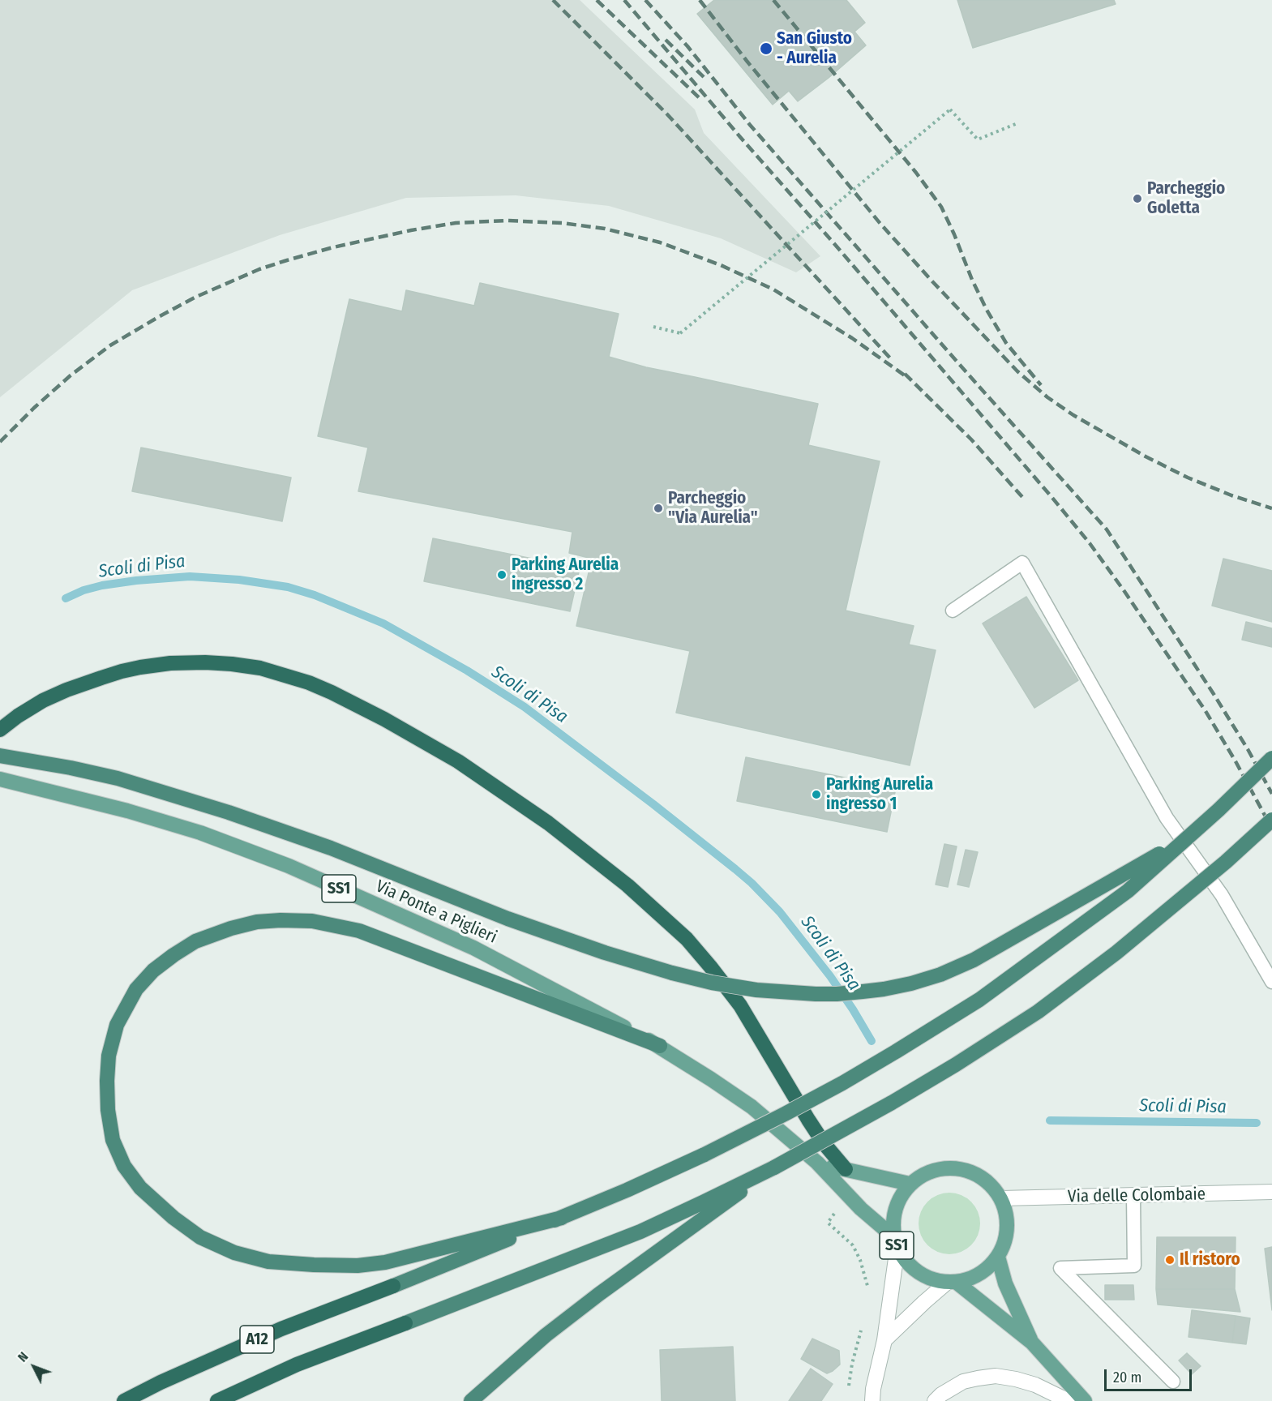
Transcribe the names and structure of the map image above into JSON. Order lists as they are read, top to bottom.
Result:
{
  "streets": {
    "highway": ["A12"],
    "main road": ["SS1", "Via Ponte a Piglieri"],
    "street": ["Via delle Colombaie"]
  },
  "crossings": [
    ["SS1", "Via Ponte a Piglieri"],
    ["SS1", "Via delle Colombaie"],
    ["Via Ponte a Piglieri", "Via delle Colombaie"]
  ],
  "water": ["Scoli di Pisa"],
  "places": [
    "San Giusto - Aurelia",
    "Parcheggio Goletta",
    "Parcheggio \"Via Aurelia\"",
    "Parking Aurelia ingresso 2",
    "Parking Aurelia ingresso 1",
    "Il ristoro"
  ],
  "scale_bar": "20 m",
  "north": "top left"
}
